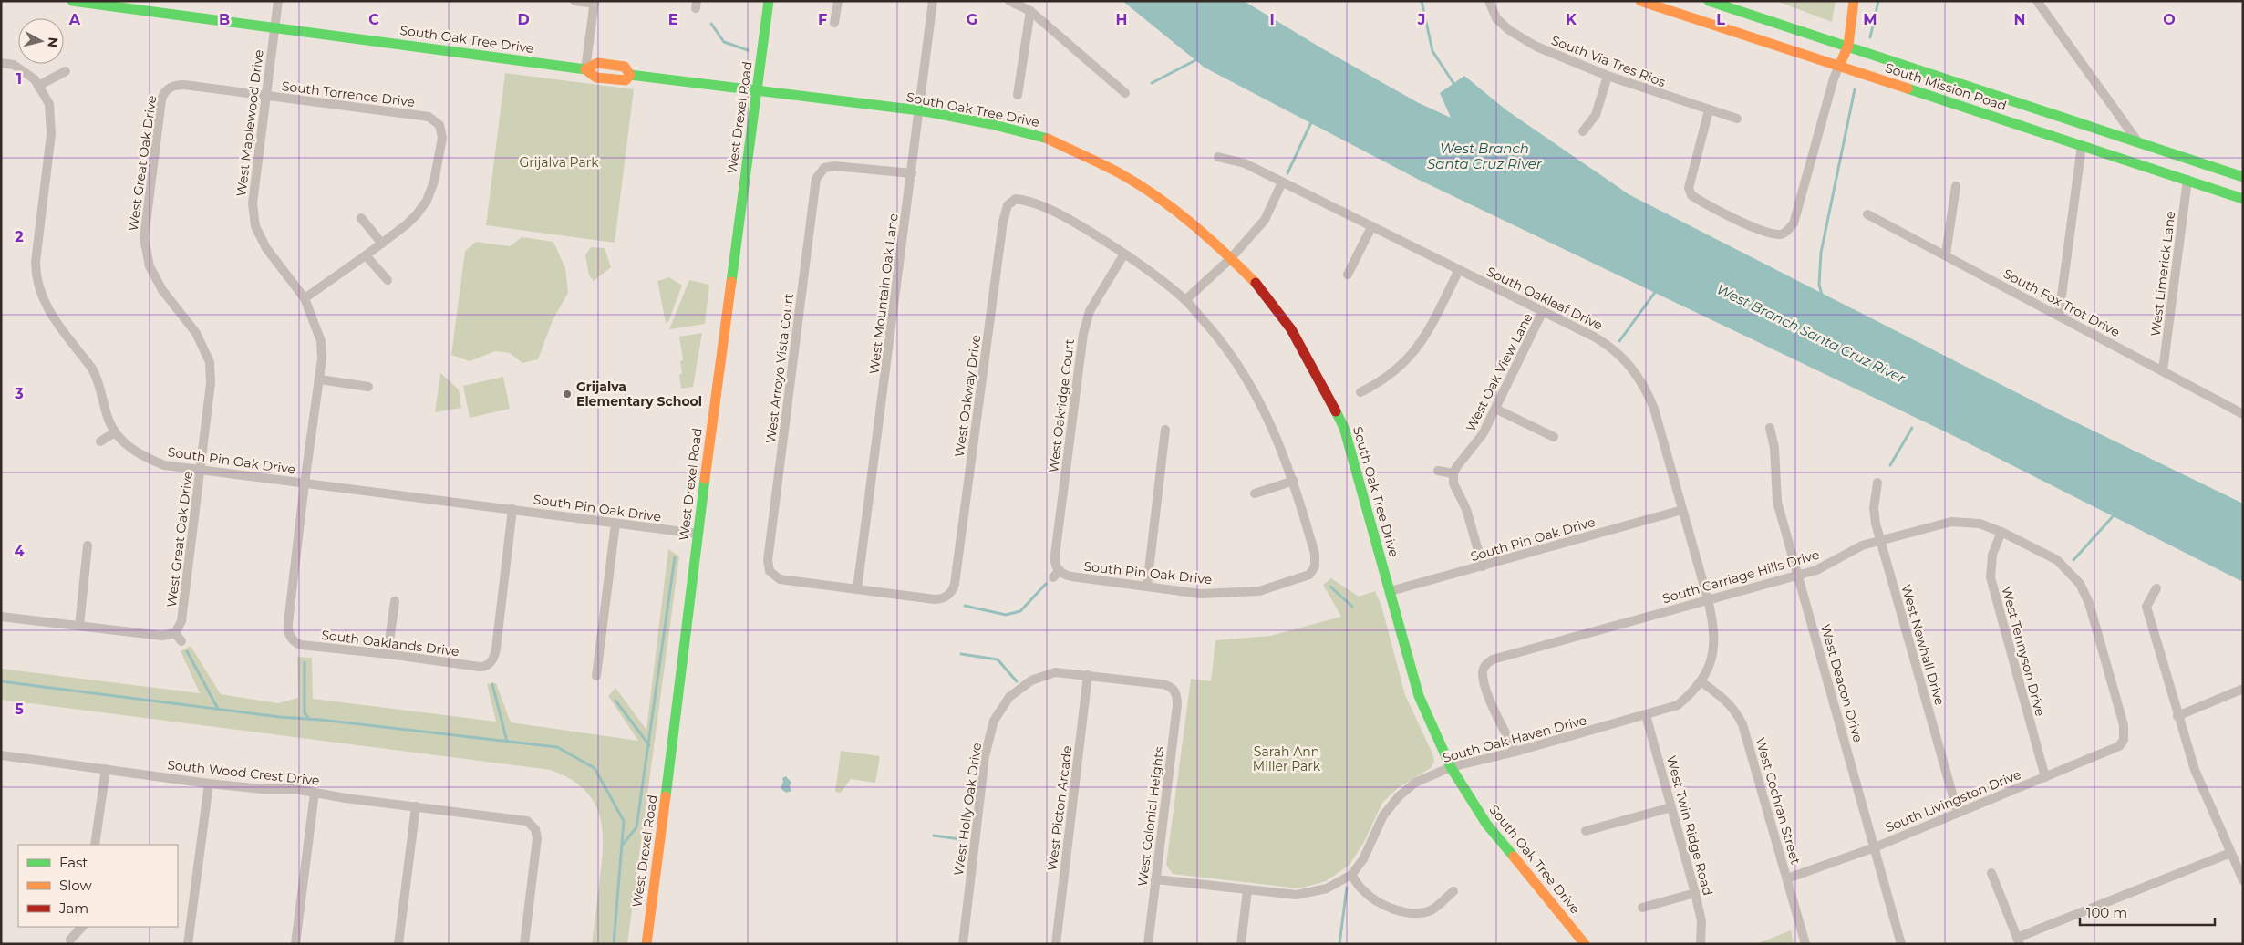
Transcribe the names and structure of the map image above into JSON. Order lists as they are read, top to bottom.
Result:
{
  "streets": {
    "street": [
      "South Oak Tree Drive",
      "South Via Tres Rios",
      "South Mission Road",
      "South Torrence Drive",
      "West Drexel Road",
      "West Maplewood Drive",
      "West Great Oak Drive",
      "West Limerick Lane",
      "West Mountain Oak Lane",
      "South Oakleaf Drive",
      "South Fox Trot Drive",
      "West Arroyo Vista Court",
      "West Oak View Lane",
      "West Oakway Drive",
      "West Oakridge Court",
      "South Pin Oak Drive",
      "South Carriage Hills Drive",
      "South Oaklands Drive",
      "West Newhall Drive",
      "West Tennyson Drive",
      "West Deacon Drive",
      "South Oak Haven Drive",
      "South Wood Crest Drive",
      "West Cochran Street",
      "South Livingston Drive",
      "West Picton Arcade",
      "West Holly Oak Drive",
      "West Colonial Heights",
      "West Twin Ridge Road"
    ]
  },
  "crossings": [
    ["South Oak Tree Drive", "West Drexel Road"],
    ["South Oak Tree Drive", "West Maplewood Drive"],
    ["South Oak Tree Drive", "West Mountain Oak Lane"],
    ["South Oak Tree Drive", "South Pin Oak Drive"],
    ["South Oak Tree Drive", "South Oak Haven Drive"],
    ["South Mission Road", "West Limerick Lane"],
    ["South Torrence Drive", "West Maplewood Drive"],
    ["South Torrence Drive", "West Great Oak Drive"],
    ["West Drexel Road", "South Pin Oak Drive"],
    ["West Maplewood Drive", "South Pin Oak Drive"],
    ["West Maplewood Drive", "South Oaklands Drive"],
    ["West Great Oak Drive", "South Pin Oak Drive"],
    ["West Limerick Lane", "South Fox Trot Drive"],
    ["West Mountain Oak Lane", "West Arroyo Vista Court"],
    ["West Mountain Oak Lane", "West Oakway Drive"],
    ["South Oakleaf Drive", "West Oak View Lane"],
    ["South Oakleaf Drive", "South Pin Oak Drive"],
    ["South Oakleaf Drive", "South Carriage Hills Drive"],
    ["South Oakleaf Drive", "South Oak Haven Drive"],
    ["West Arroyo Vista Court", "West Oakway Drive"],
    ["West Oakway Drive", "West Oakridge Court"],
    ["West Oakridge Court", "South Pin Oak Drive"],
    ["South Pin Oak Drive", "South Oaklands Drive"],
    ["South Carriage Hills Drive", "West Newhall Drive"],
    ["South Carriage Hills Drive", "West Tennyson Drive"],
    ["South Carriage Hills Drive", "West Deacon Drive"],
    ["South Carriage Hills Drive", "South Oak Haven Drive"],
    ["South Carriage Hills Drive", "South Livingston Drive"],
    ["West Newhall Drive", "South Livingston Drive"],
    ["West Tennyson Drive", "South Livingston Drive"],
    ["West Deacon Drive", "South Livingston Drive"],
    ["South Oak Haven Drive", "West Cochran Street"],
    ["South Oak Haven Drive", "West Colonial Heights"],
    ["South Oak Haven Drive", "West Twin Ridge Road"],
    ["West Cochran Street", "South Livingston Drive"],
    ["West Picton Arcade", "West Holly Oak Drive"],
    ["West Holly Oak Drive", "West Colonial Heights"]
  ],
  "water": ["West Branch Santa Cruz River"],
  "parks": ["Grijalva Park", "Sarah Ann Miller Park"],
  "places": ["Grijalva Elementary School"],
  "legend": ["Fast", "Slow", "Jam"],
  "scale_bar": "100 m",
  "north": "right",
  "grid": {
    "columns": [
      "A",
      "B",
      "C",
      "D",
      "E",
      "F",
      "G",
      "H",
      "I",
      "J",
      "K",
      "L",
      "M",
      "N",
      "O"
    ],
    "rows": [
      "1",
      "2",
      "3",
      "4",
      "5"
    ]
  }
}
